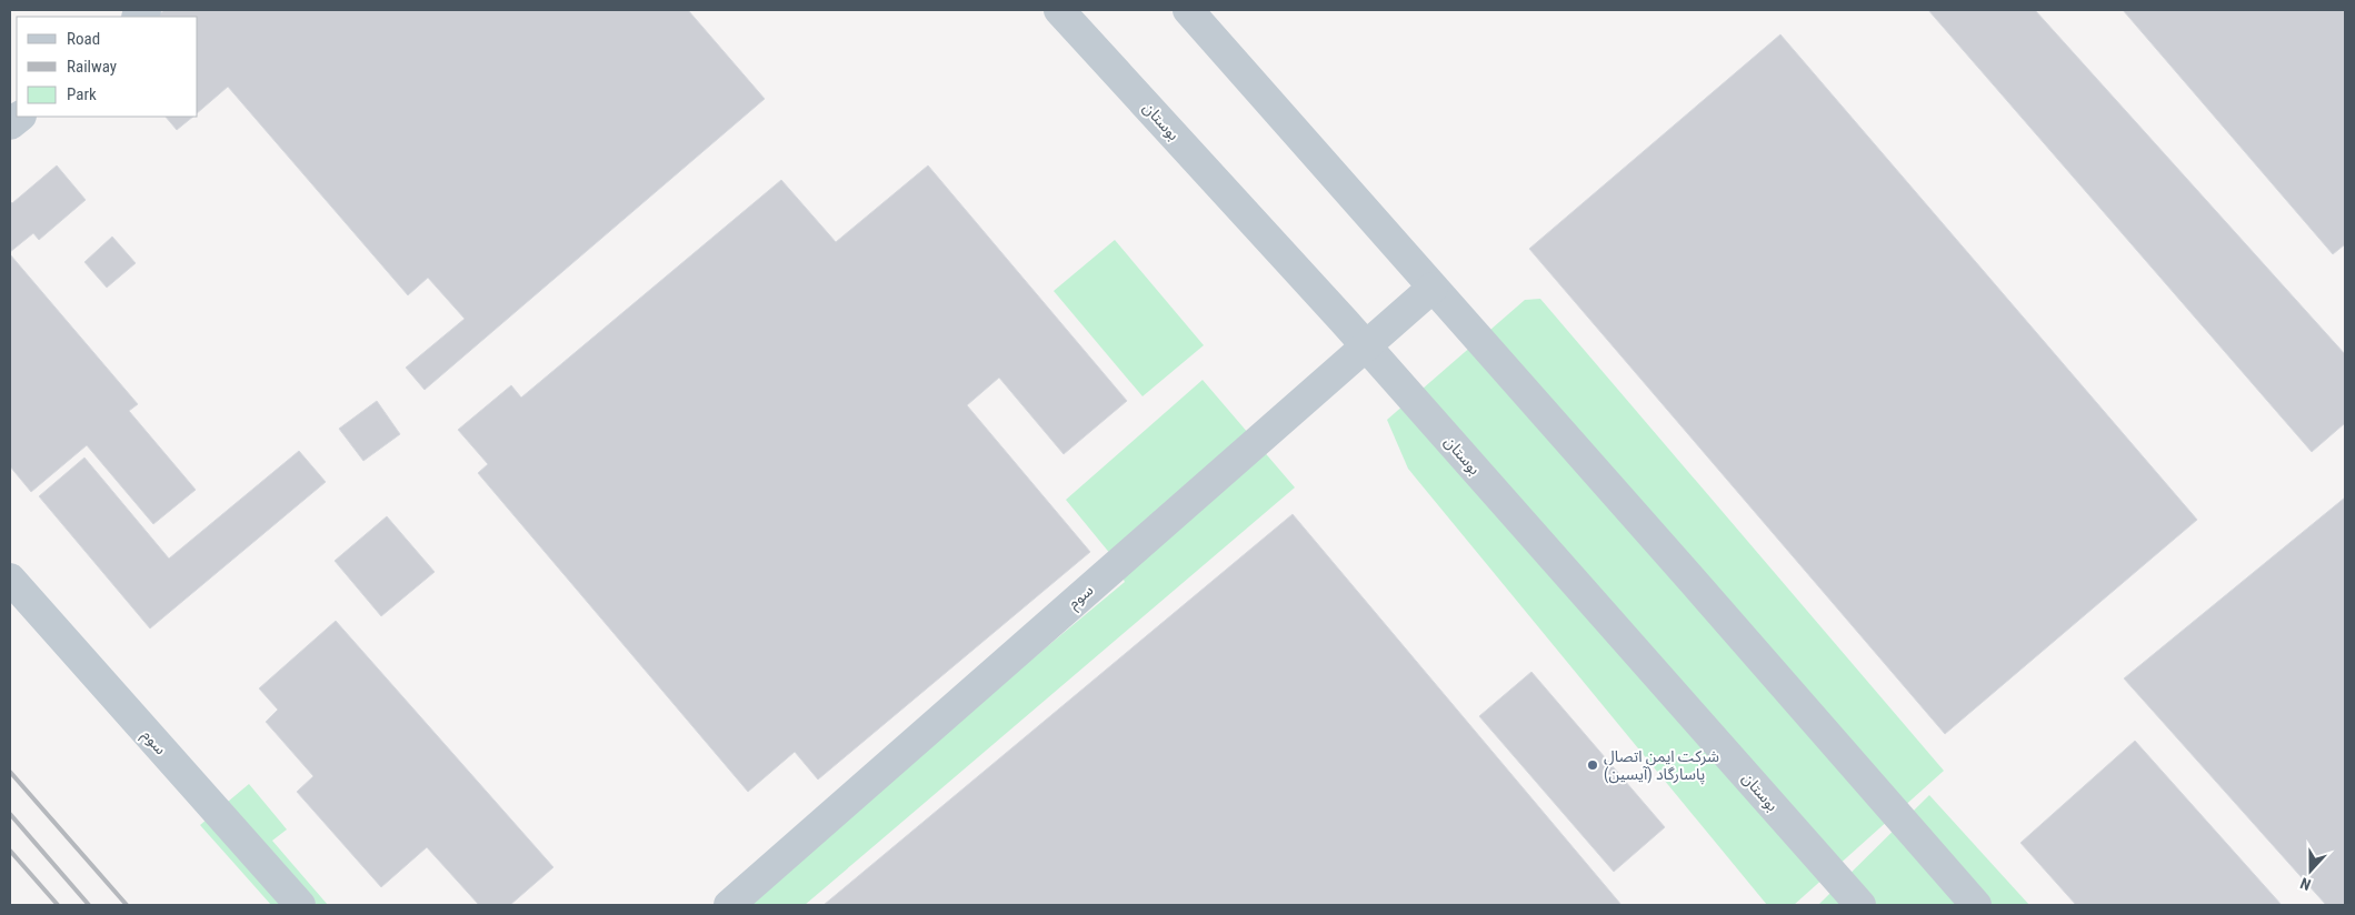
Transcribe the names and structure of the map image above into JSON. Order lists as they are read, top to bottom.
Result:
{
  "streets": {
    "lane": ["بوستان", "سوم"]
  },
  "crossings": [
    ["بوستان", "سوم"]
  ],
  "places": ["شرکت ایمن اتصال پاسارگاد (آیسین)"],
  "legend": ["Road", "Railway", "Park"],
  "north": "bottom"
}
